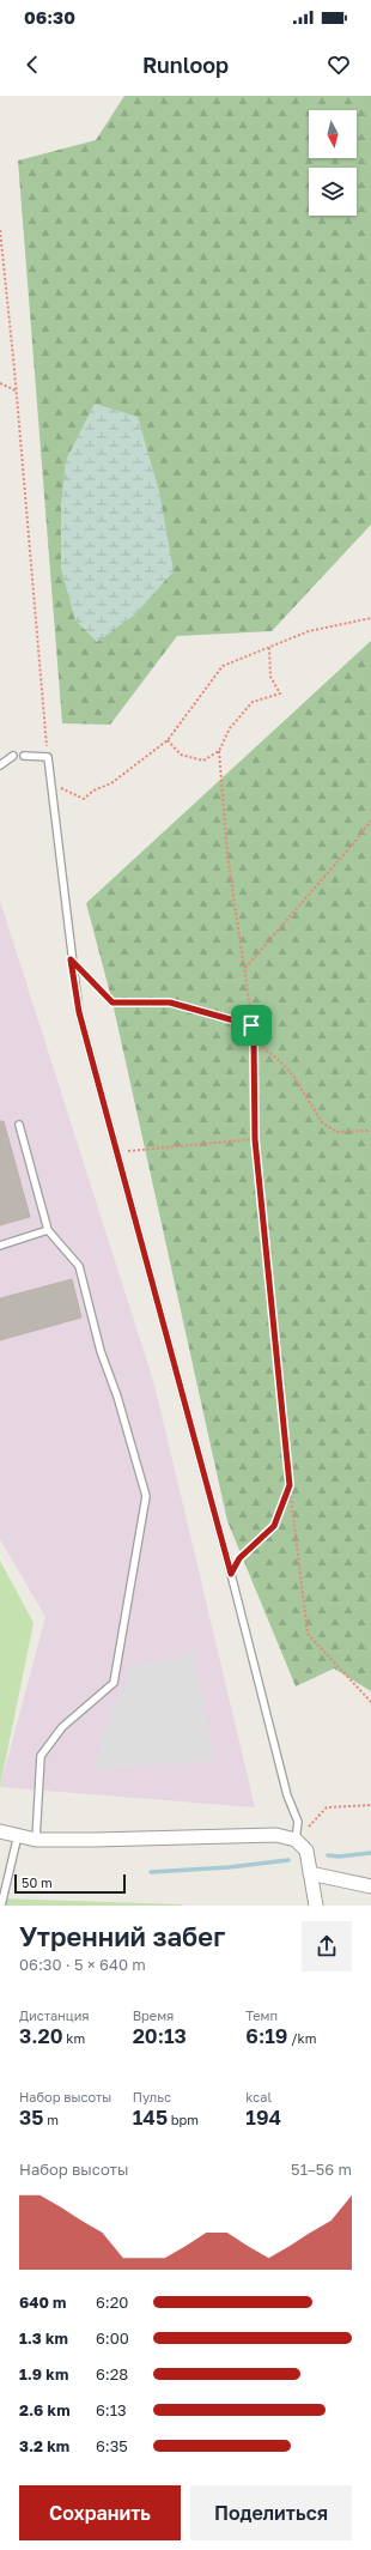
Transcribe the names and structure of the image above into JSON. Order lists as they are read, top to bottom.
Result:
{
  "scale_bar": "50 m",
  "north": "bottom",
  "page": {
    "status": "06:30",
    "header": "Runloop",
    "scale": "50 m",
    "heading": ["Утренний забег", "06:30 · 5 × 640 m"],
    "stats": [
      ["Дистанция", "3.20 km"],
      ["Время", "20:13"],
      ["Темп", "6:19 /km"],
      ["Набор высоты", "35 m"],
      ["Пульс", "145 bpm"],
      ["kcal", "194"]
    ],
    "chart": ["Набор высоты", "51–56 m"],
    "list": [
      {
        "name": "640 m",
        "note": "6:20"
      },
      {
        "name": "1.3 km",
        "note": "6:00"
      },
      {
        "name": "1.9 km",
        "note": "6:28"
      },
      {
        "name": "2.6 km",
        "note": "6:13"
      },
      {
        "name": "3.2 km",
        "note": "6:35"
      }
    ],
    "buttons": ["Сохранить", "Поделиться"]
  }
}
